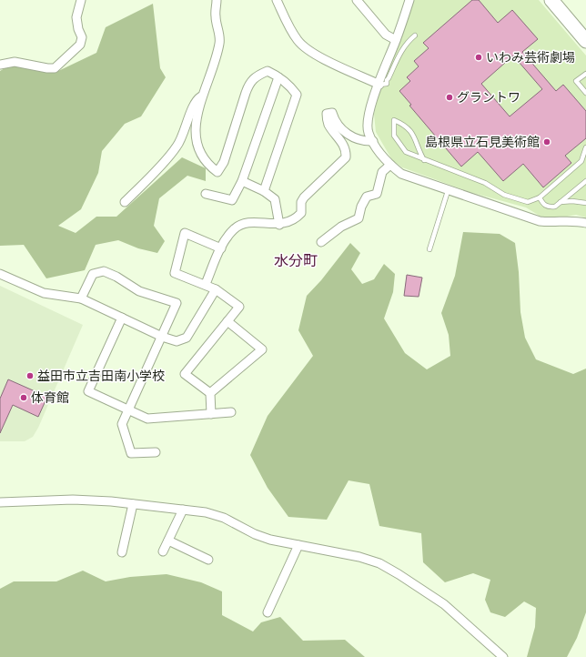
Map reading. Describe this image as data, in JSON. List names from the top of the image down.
{
  "districts": ["水分町"],
  "places": [
    "いわみ芸術劇場",
    "グラントワ",
    "島根県立石見美術館",
    "益田市立吉田南小学校",
    "体育館"
  ]
}
